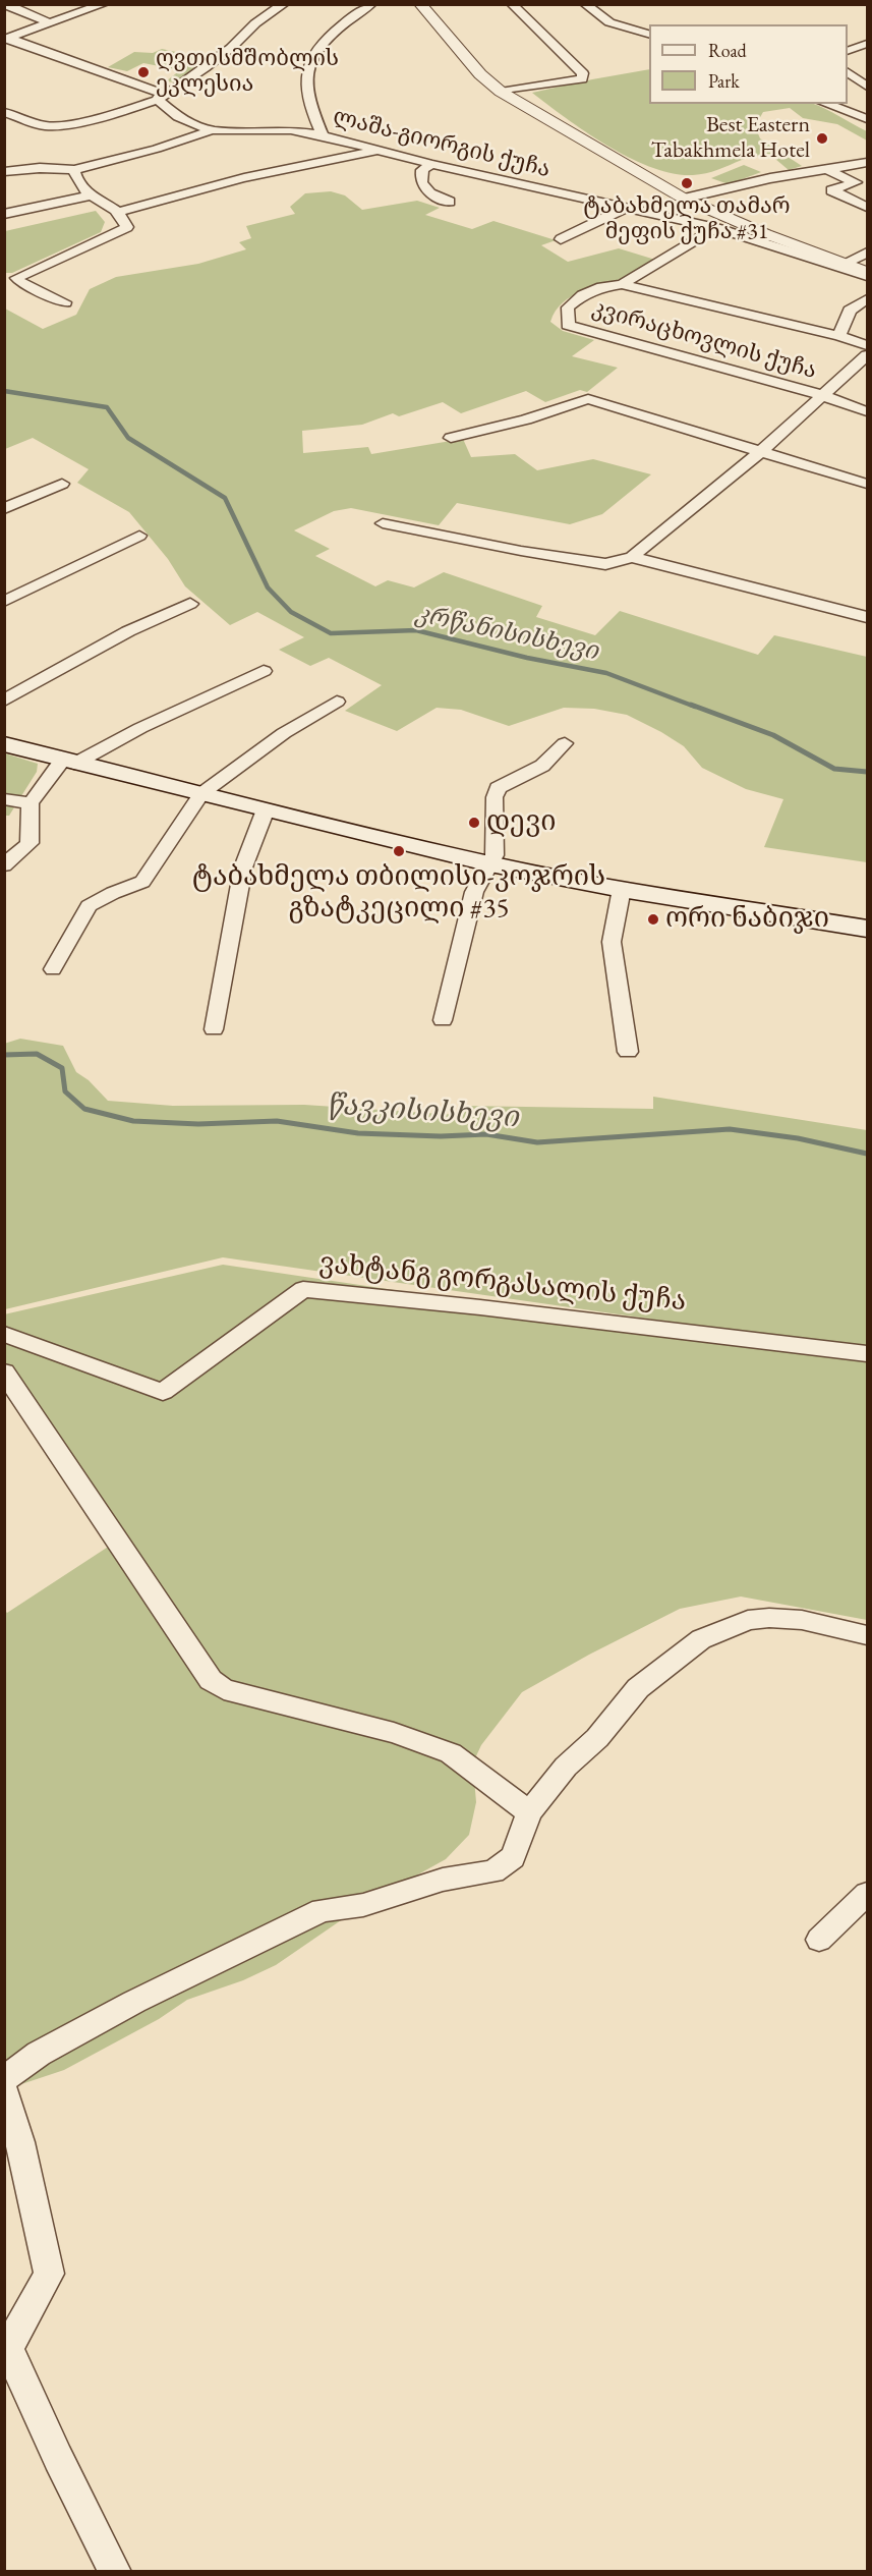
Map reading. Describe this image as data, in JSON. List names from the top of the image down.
{
  "streets": {
    "street": ["ლაშა-გიორგის ქუჩა", "კვირაცხოვლის ქუჩა", "ვახტანგ გორგასალის ქუჩა"]
  },
  "crossings": [
    ["ლაშა-გიორგის ქუჩა", "კვირაცხოვლის ქუჩა"]
  ],
  "water": ["კრწანისისხევი", "წავკისისხევი"],
  "places": [
    "ღვთისმშობლის ეკლესია",
    "Best Eastern Tabakhmela Hotel",
    "ტაბახმელა თამარ მეფის ქუჩა #31",
    "დევი",
    "ტაბახმელა თბილისი-კოჯრის გზატკეცილი #35",
    "ორი ნაბიჯი"
  ],
  "legend": ["Road", "Park"]
}
